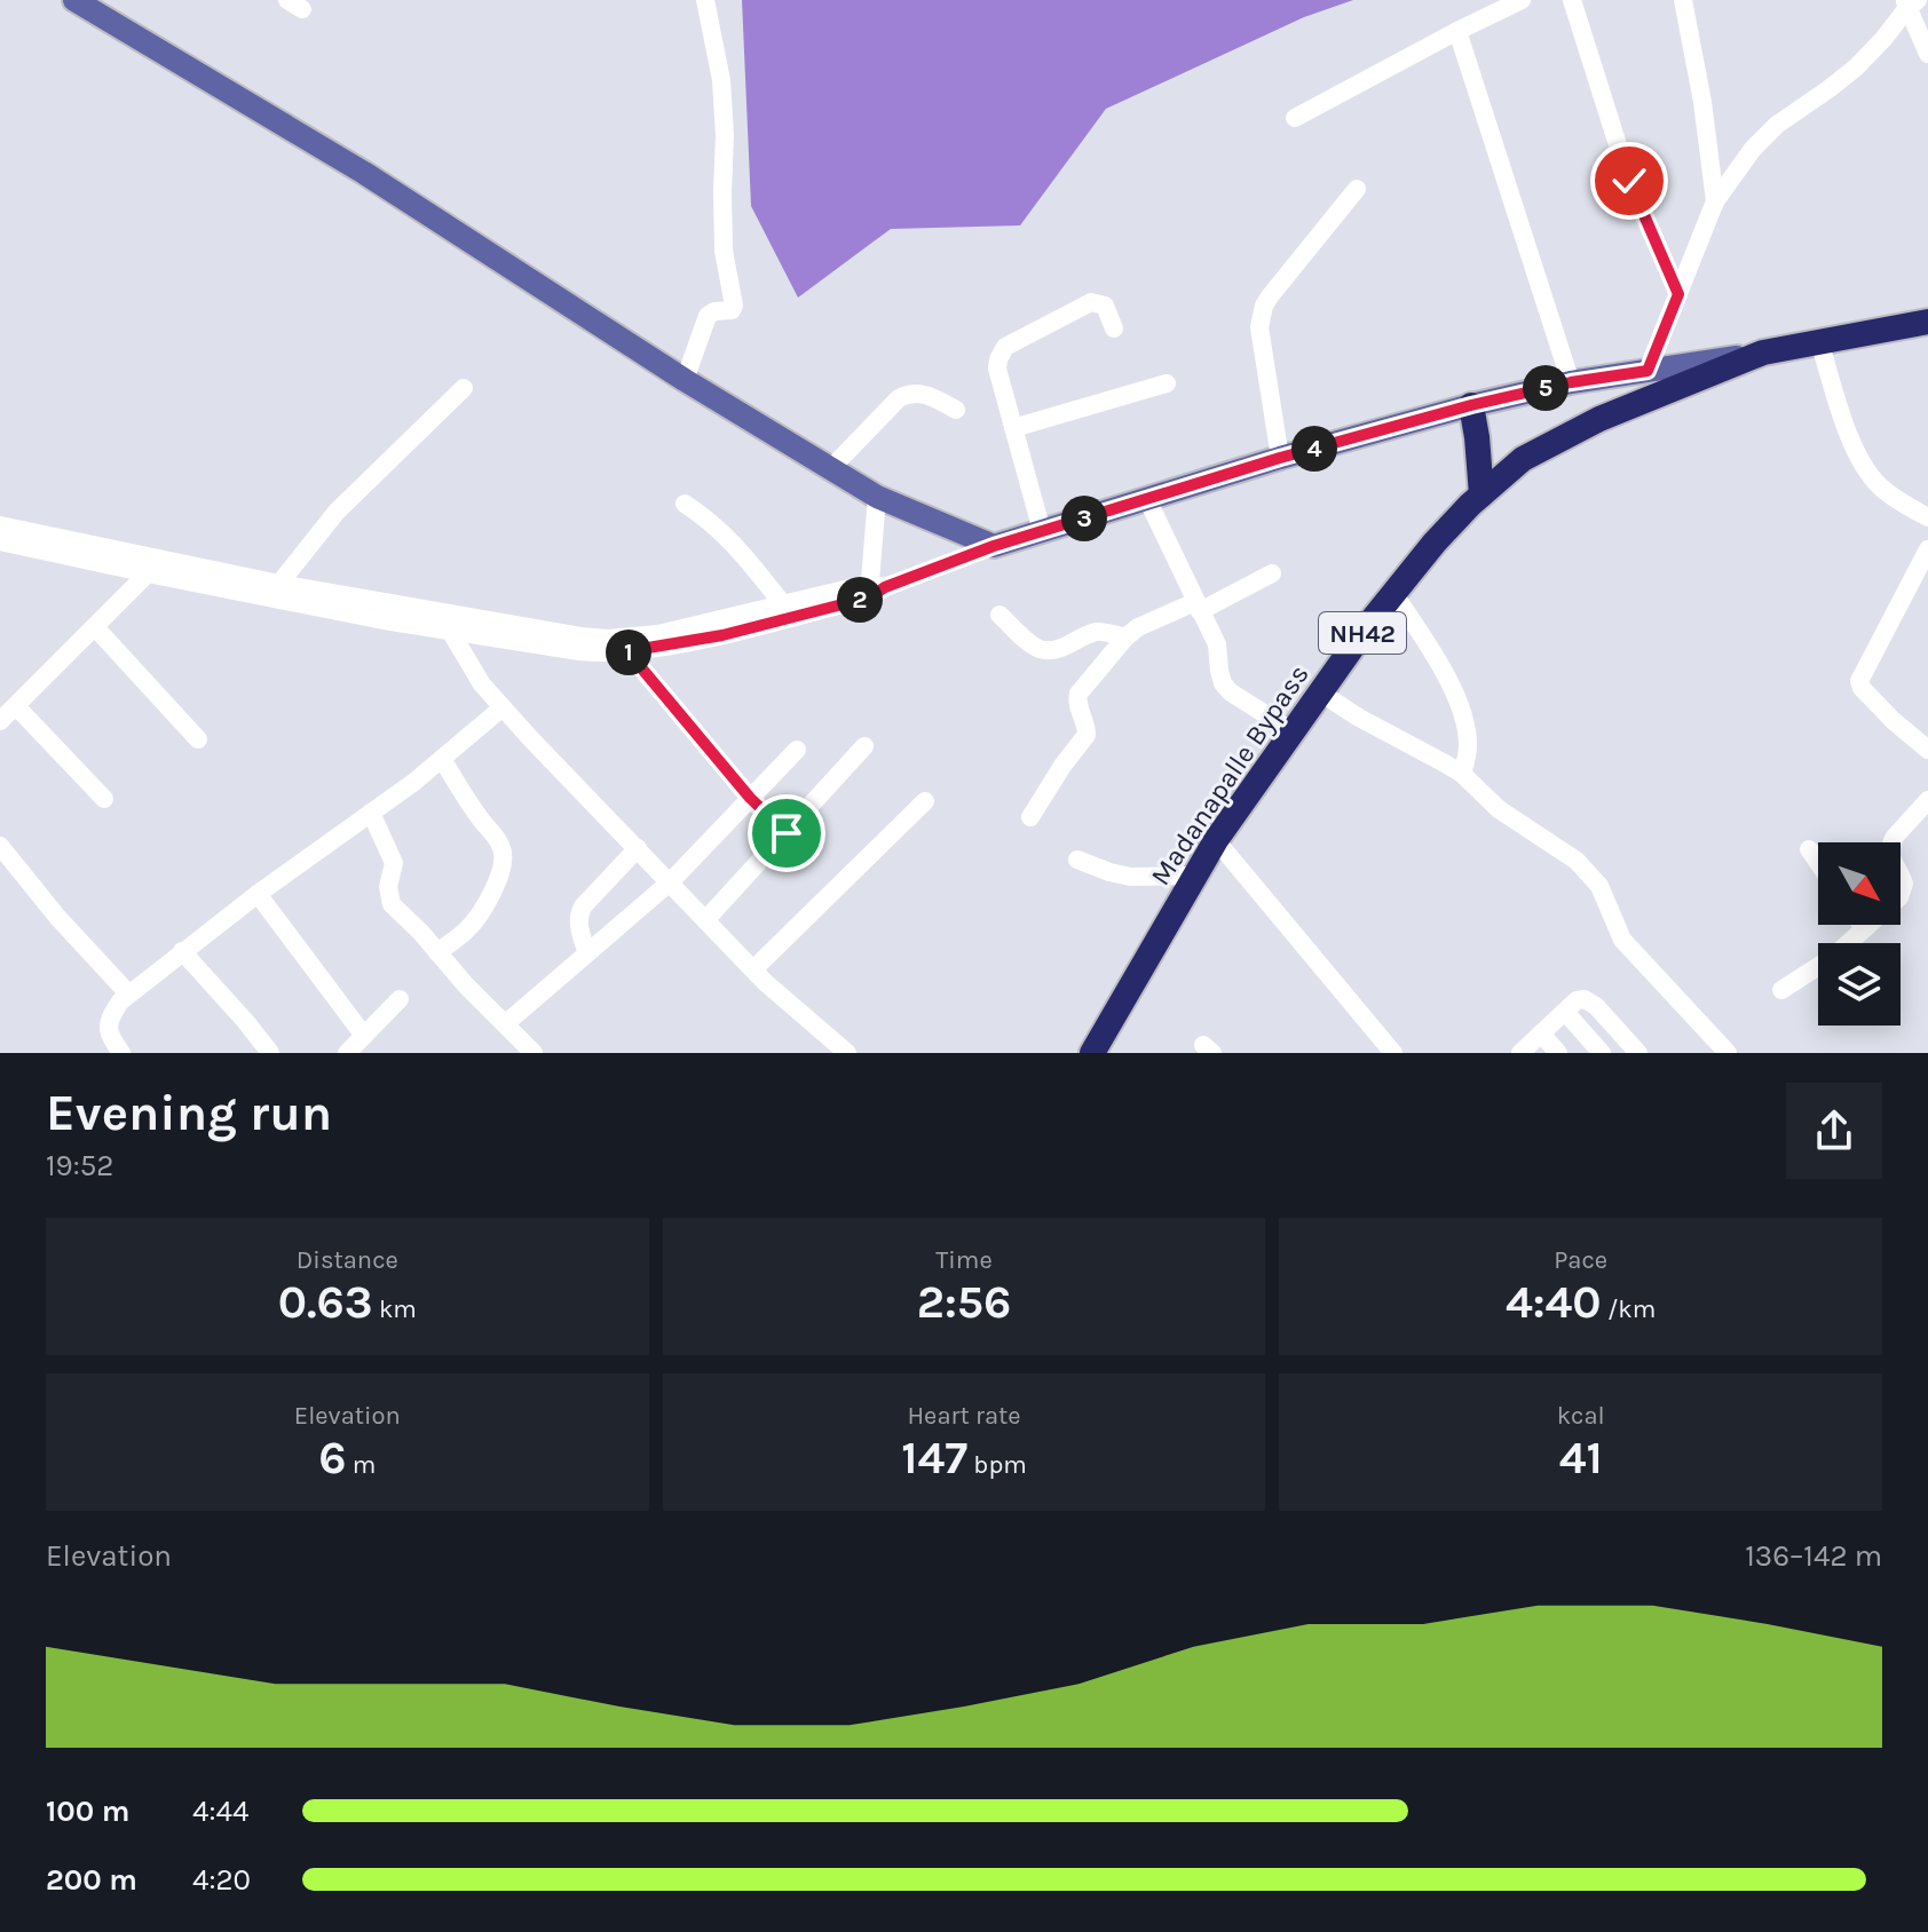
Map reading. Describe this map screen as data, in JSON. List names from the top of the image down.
{
  "streets": {
    "highway": ["NH42", "Madanapalle Bypass"]
  },
  "crossings": [
    ["NH42", "Madanapalle Bypass"]
  ],
  "north": "bottom right",
  "page": {
    "pins": [
      "5",
      "4",
      "3",
      "2",
      "1"
    ],
    "heading": ["Evening run", "19:52"],
    "stats": [
      ["Distance", "0.63 km"],
      ["Time", "2:56"],
      ["Pace", "4:40 /km"],
      ["Elevation", "6 m"],
      ["Heart rate", "147 bpm"],
      ["kcal", "41"]
    ],
    "chart": ["Elevation", "136–142 m"],
    "list": [
      {
        "name": "100 m",
        "note": "4:44"
      },
      {
        "name": "200 m",
        "note": "4:20"
      }
    ]
  }
}
